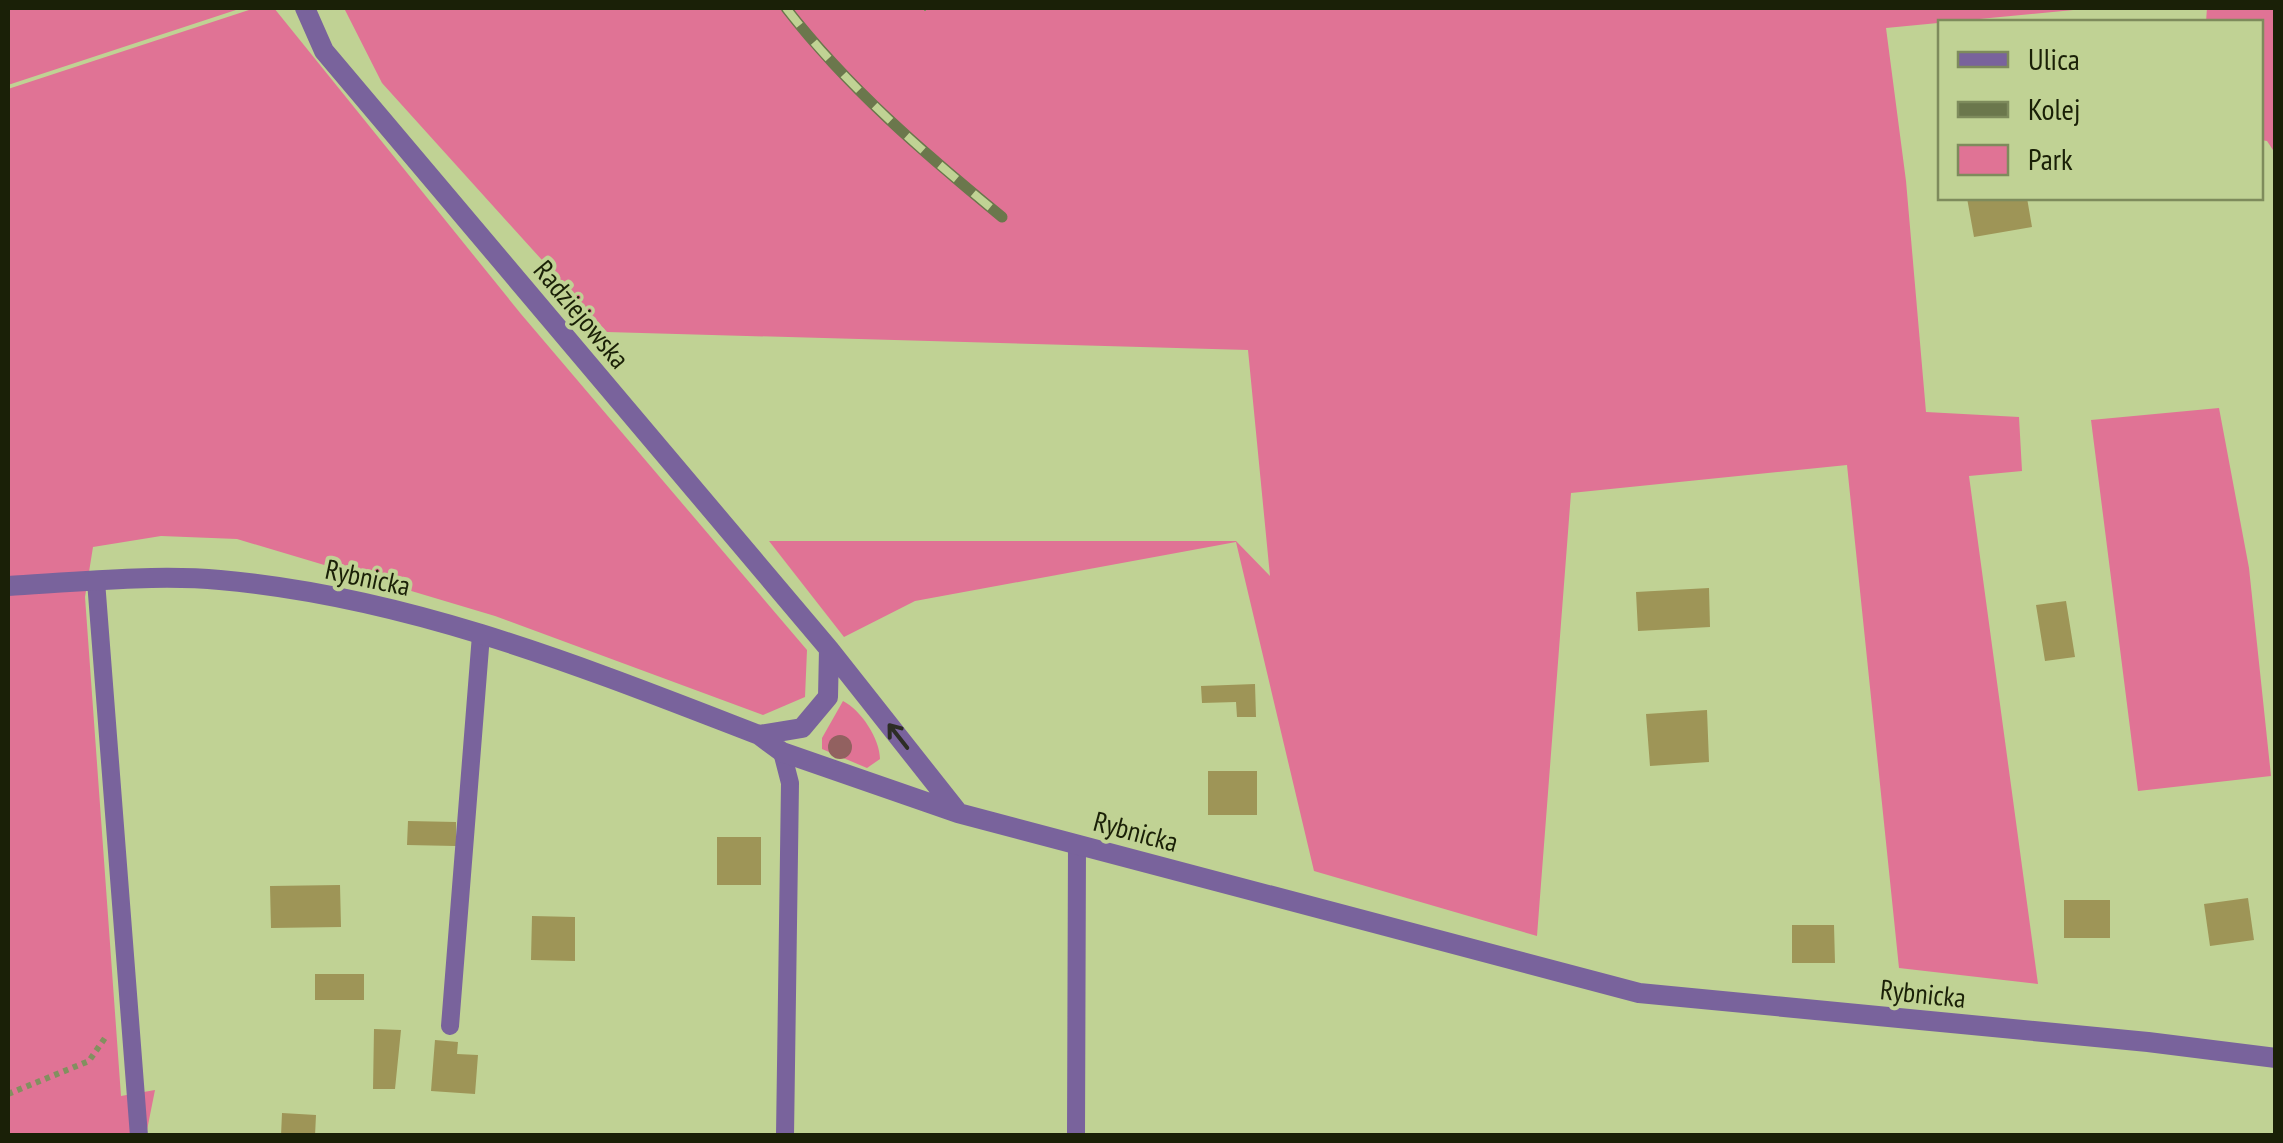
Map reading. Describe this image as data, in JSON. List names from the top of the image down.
{
  "streets": {
    "street": ["Radziejowska", "Rybnicka"]
  },
  "crossings": [
    ["Radziejowska", "Rybnicka"]
  ],
  "legend": ["Ulica", "Kolej", "Park"]
}
